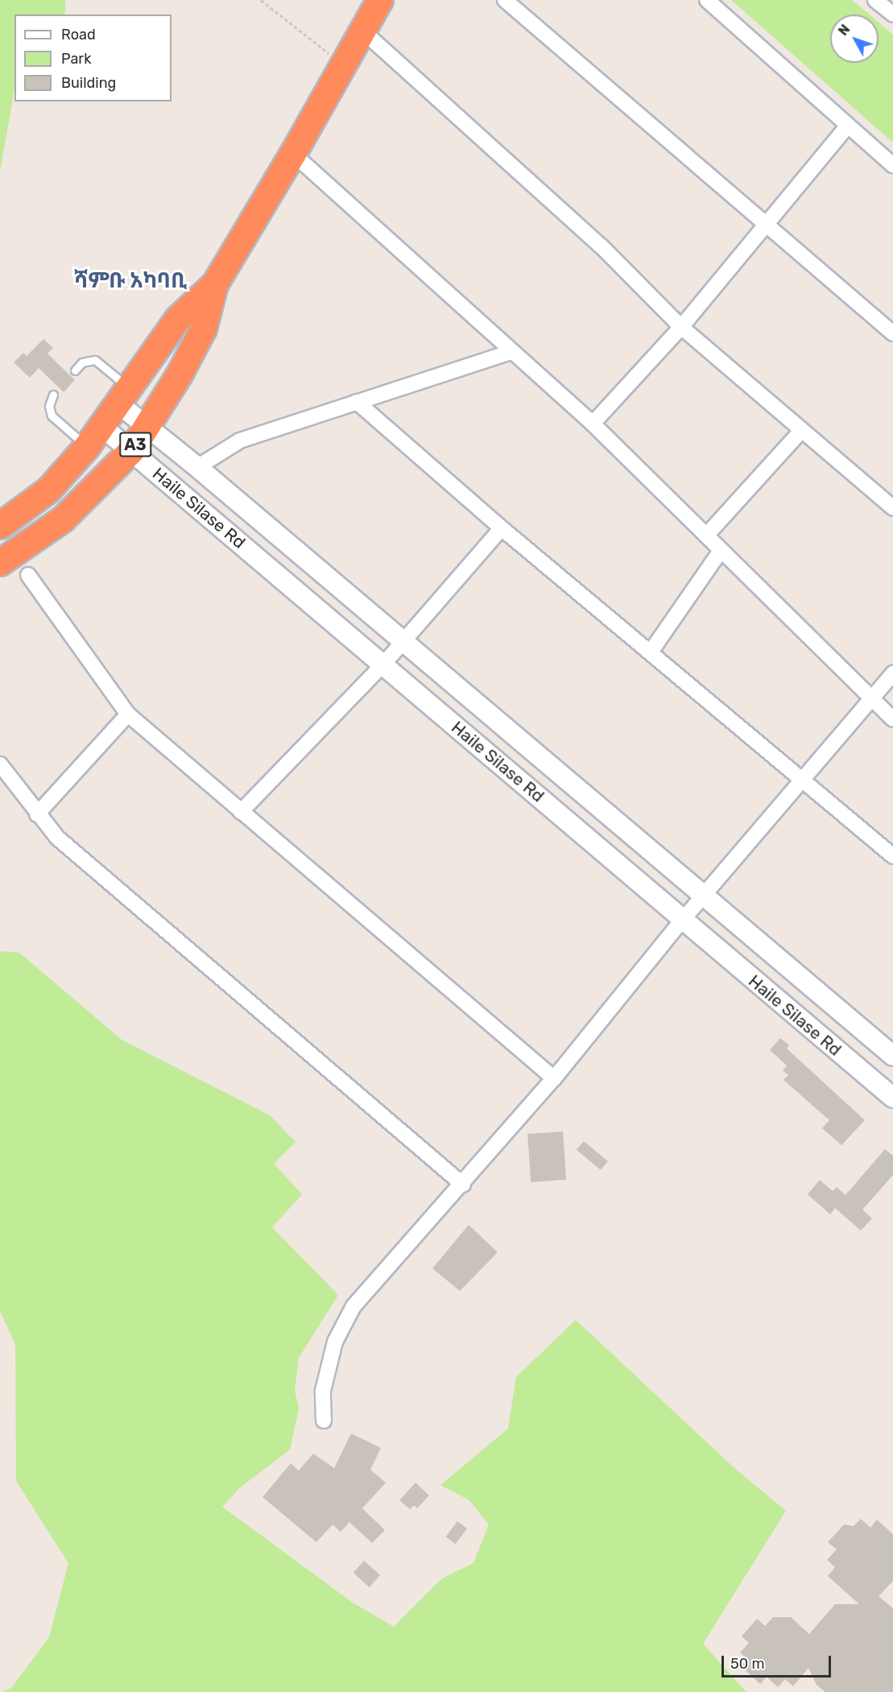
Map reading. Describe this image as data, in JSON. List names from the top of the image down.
{
  "streets": {
    "highway": ["A3"],
    "main road": ["Haile Silase Rd"]
  },
  "crossings": [
    ["A3", "Haile Silase Rd"]
  ],
  "districts": ["ሻምቡ አካባቢ"],
  "legend": ["Road", "Park", "Building"],
  "scale_bar": "50 m",
  "north": "top left"
}
